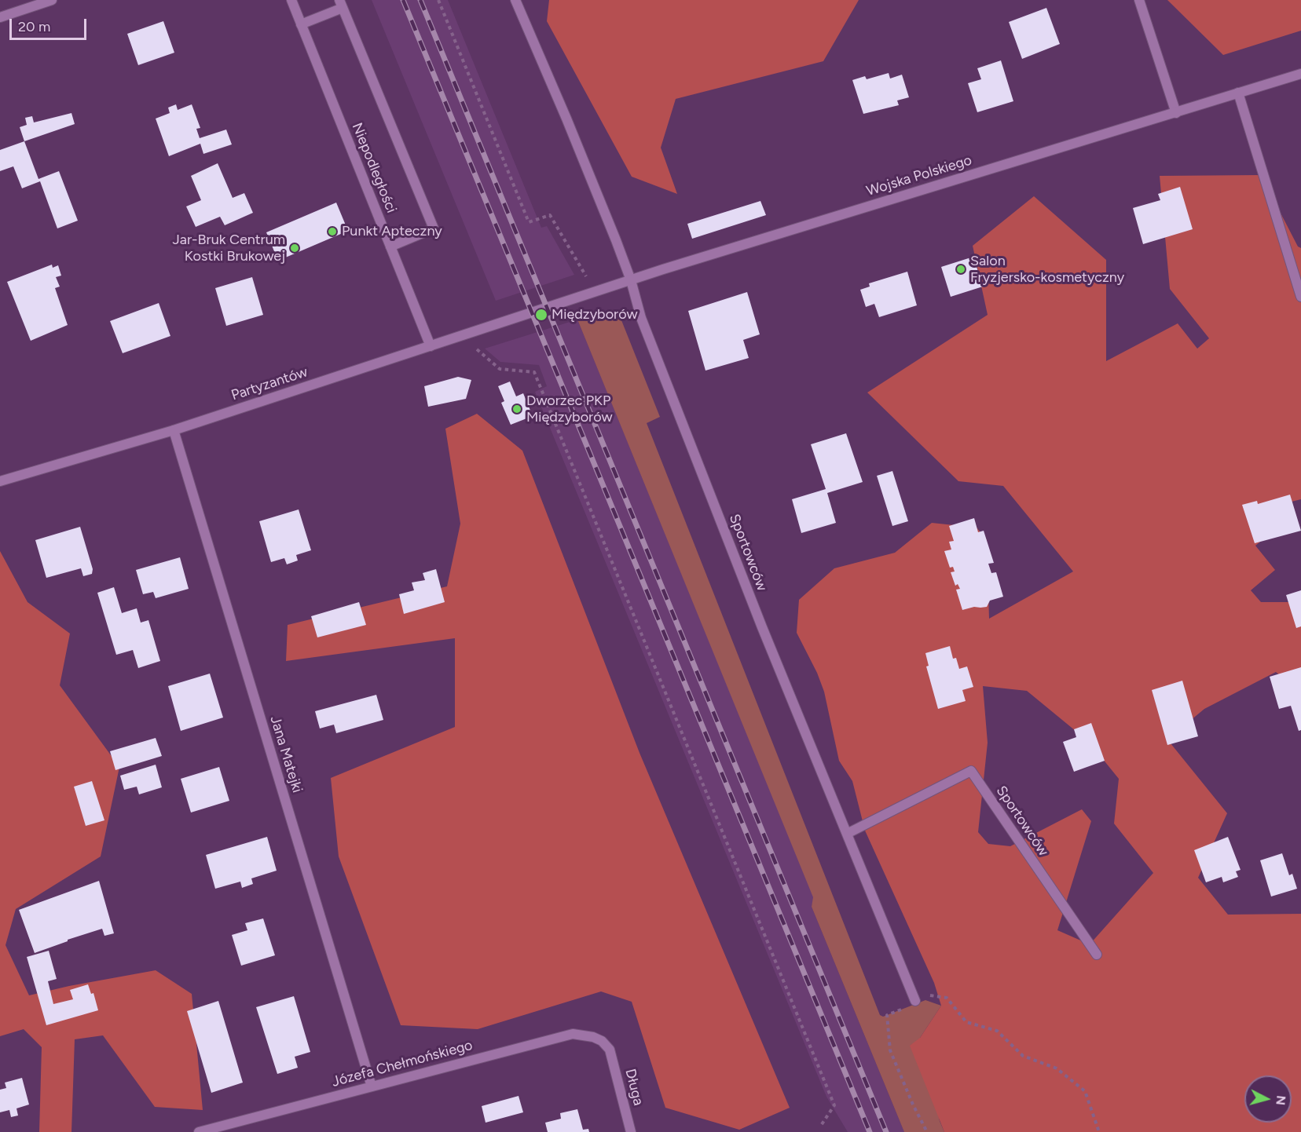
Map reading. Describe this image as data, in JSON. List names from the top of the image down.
{
  "streets": {
    "street": [
      "Niepodległości",
      "Wojska Polskiego",
      "Partyzantów",
      "Sportowców",
      "Jana Matejki",
      "Józefa Chełmońskiego",
      "Długa"
    ]
  },
  "crossings": [
    ["Niepodległości", "Partyzantów"],
    ["Wojska Polskiego", "Partyzantów"],
    ["Wojska Polskiego", "Sportowców"],
    ["Partyzantów", "Jana Matejki"],
    ["Jana Matejki", "Józefa Chełmońskiego"],
    ["Józefa Chełmońskiego", "Długa"]
  ],
  "places": [
    "Punkt Apteczny",
    "Jar-Bruk Centrum Kostki Brukowej",
    "Salon Fryzjersko-kosmetyczny",
    "Międzyborów",
    "Dworzec PKP Międzyborów"
  ],
  "scale_bar": "20 m",
  "north": "right"
}
